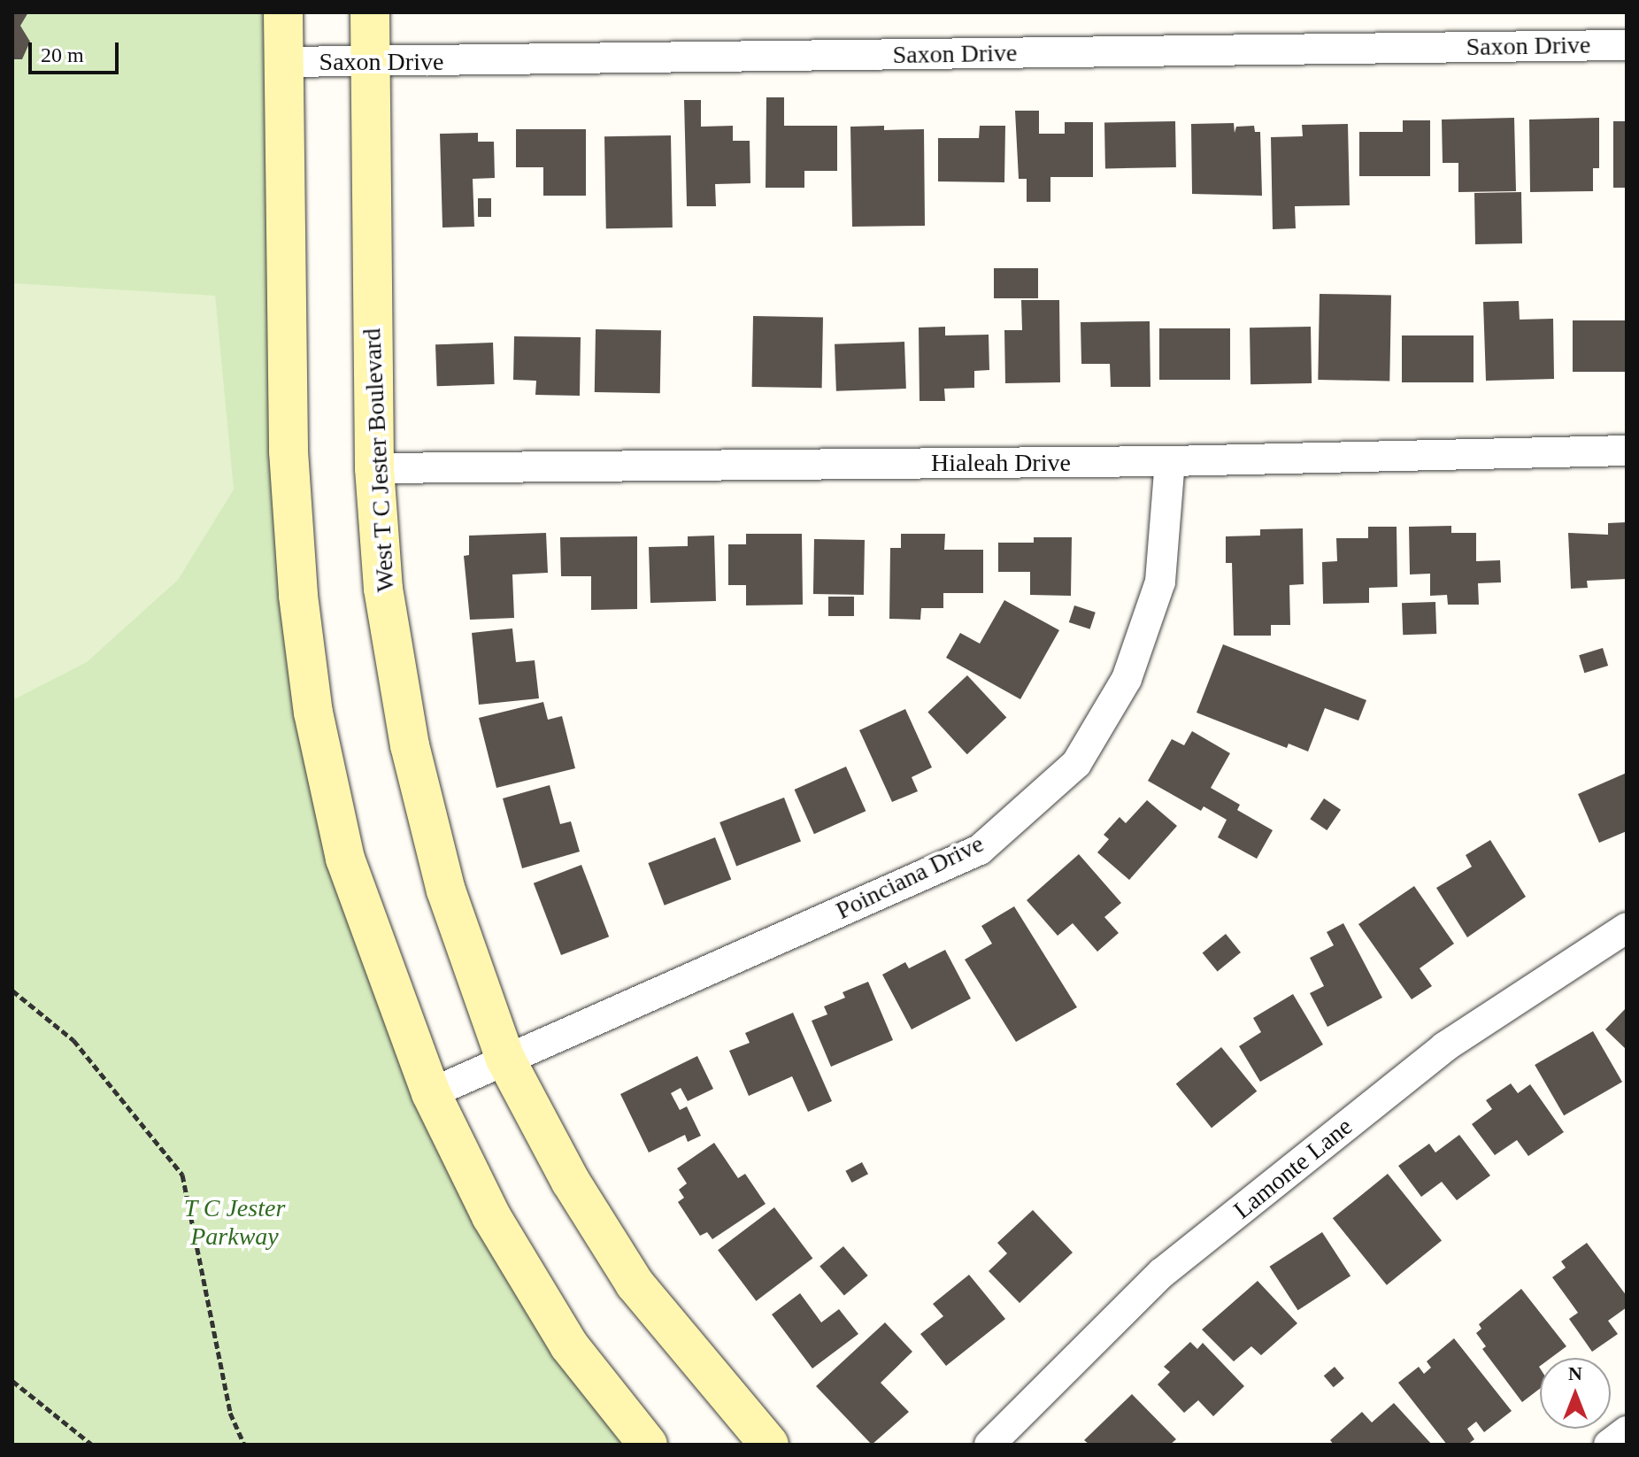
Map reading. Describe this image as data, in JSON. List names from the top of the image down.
{
  "streets": {
    "main road": ["West T C Jester Boulevard"],
    "street": [
      "Saxon Drive",
      "Hialeah Drive",
      "Poinciana Drive",
      "Lamonte Lane"
    ]
  },
  "crossings": [
    ["Saxon Drive", "West T C Jester Boulevard"],
    ["West T C Jester Boulevard", "Hialeah Drive"],
    ["West T C Jester Boulevard", "Poinciana Drive"],
    ["Hialeah Drive", "Poinciana Drive"]
  ],
  "parks": ["T C Jester Parkway"],
  "scale_bar": "20 m",
  "north": "top"
}
